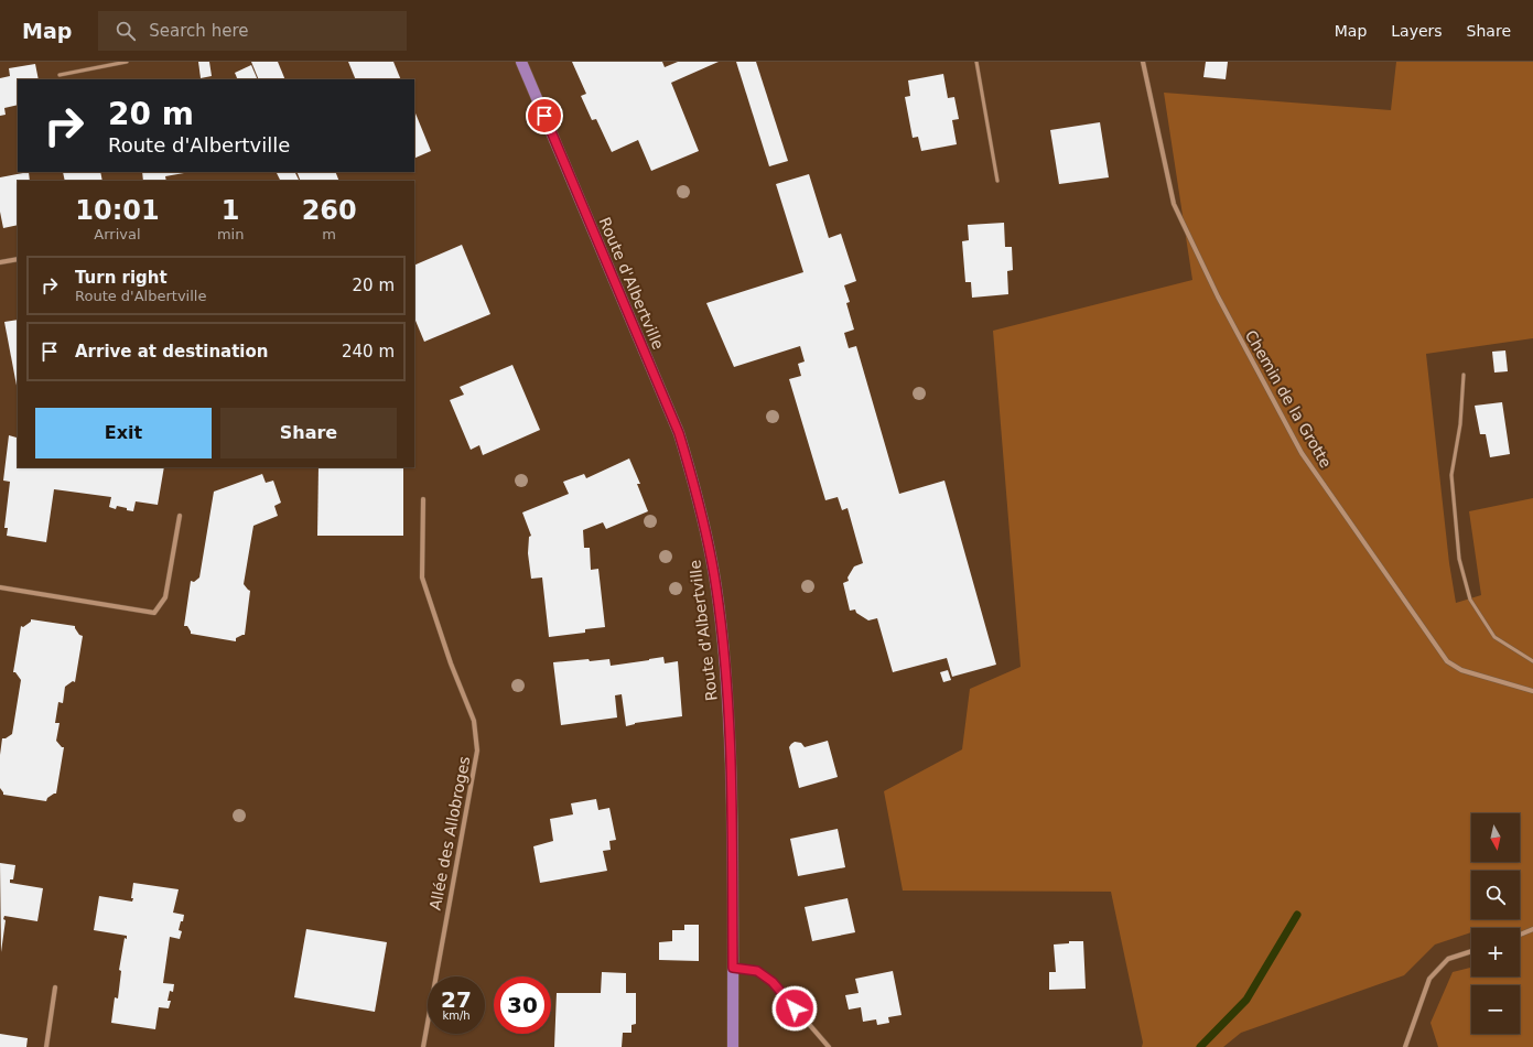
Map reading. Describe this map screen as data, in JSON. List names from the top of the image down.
{
  "streets": {
    "main road": ["Route d'Albertville"],
    "street": ["Chemin de la Grotte", "Allée des Allobroges"]
  },
  "north": "bottom",
  "page": {
    "header": "Map",
    "search": "Search here",
    "nav": ["Map", "Layers", "Share"],
    "turn": ["20 m", "Route d'Albertville"],
    "eta": [
      "10:01",
      "Arrival",
      "1",
      "min",
      "260",
      "m"
    ],
    "list": [
      {
        "name": "Turn right",
        "note": "Route d'Albertville",
        "value": "20 m"
      },
      {
        "name": "Arrive at destination",
        "value": "240 m"
      }
    ],
    "buttons": ["Exit", "Share"],
    "map_buttons": ["+", "−"],
    "speed": "27 km/h",
    "limit": "30"
  }
}
